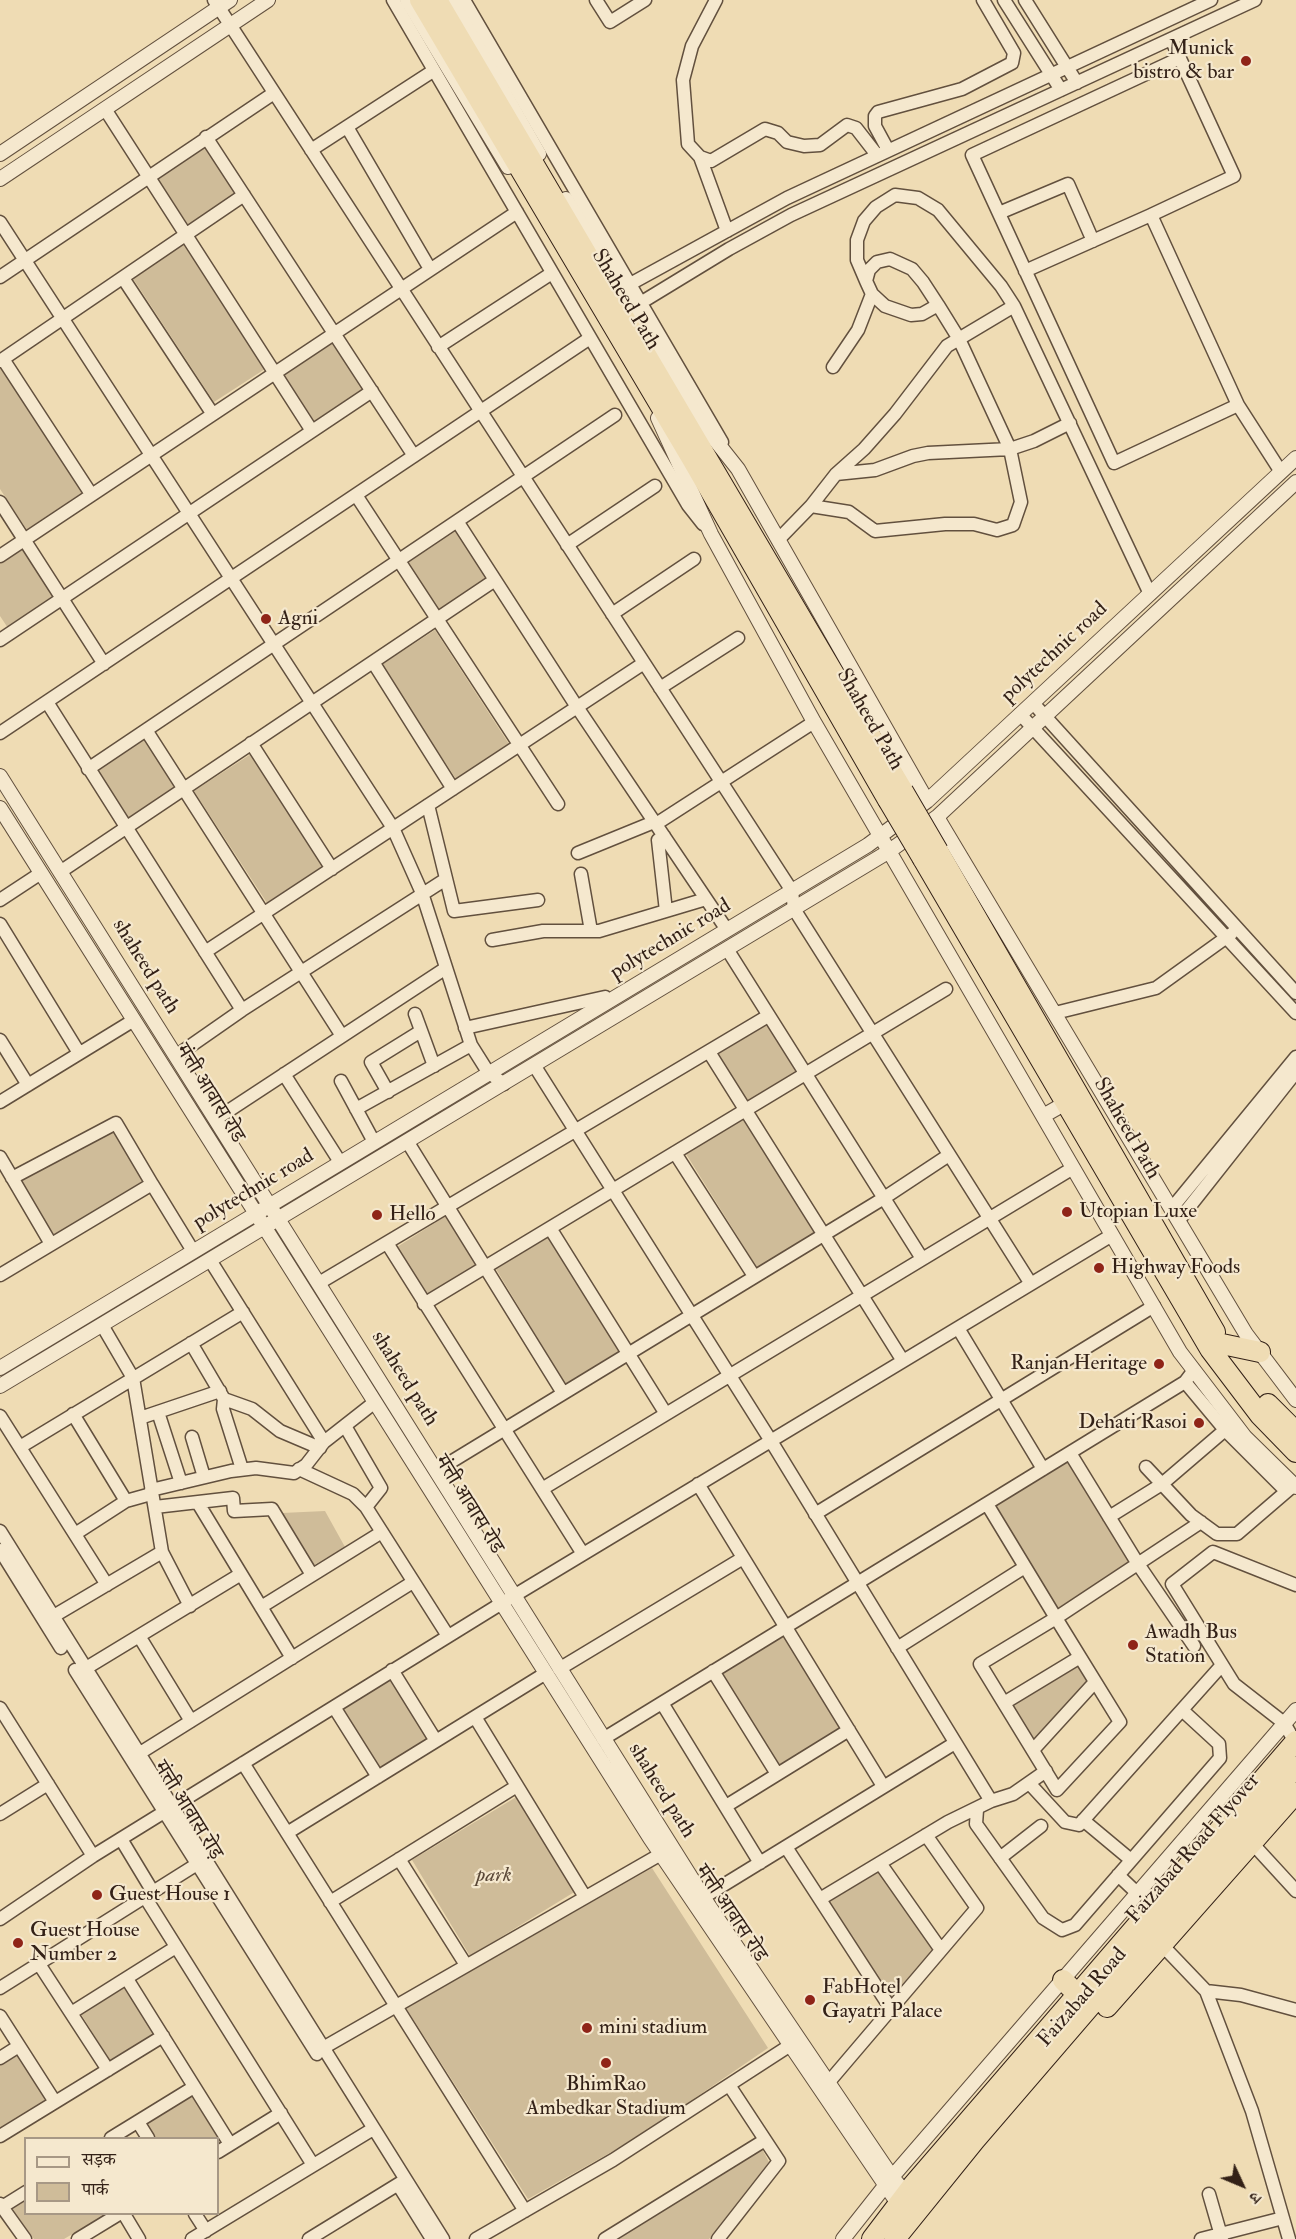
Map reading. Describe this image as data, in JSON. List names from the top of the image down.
{
  "streets": {
    "highway": ["Shaheed Path", "Faizabad Road Flyover", "Faizabad Road"],
    "street": [
      "polytechnic road",
      "shaheed path",
      "मंत्ती आवास रोड",
      "मंत्ती आवास रोड़"
    ]
  },
  "crossings": [
    ["polytechnic road", "shaheed path"],
    ["polytechnic road", "मंत्ती आवास रोड"],
    ["shaheed path", "मंत्ती आवास रोड"],
    ["मंत्ती आवास रोड", "Faizabad Road Flyover"],
    ["मंत्ती आवास रोड", "Faizabad Road"],
    ["Faizabad Road Flyover", "Faizabad Road"]
  ],
  "parks": ["park"],
  "places": [
    "Munick bistro & bar",
    "Agni",
    "Utopian Luxe",
    "Hello",
    "Highway Foods",
    "Ranjan Heritage",
    "Dehati Rasoi",
    "Awadh Bus Station",
    "Guest House 1",
    "Guest House Number 2",
    "FabHotel Gayatri Palace",
    "mini stadium",
    "BhimRao Ambedkar Stadium"
  ],
  "legend": ["सड़क", "पार्क"],
  "north": "bottom right"
}
